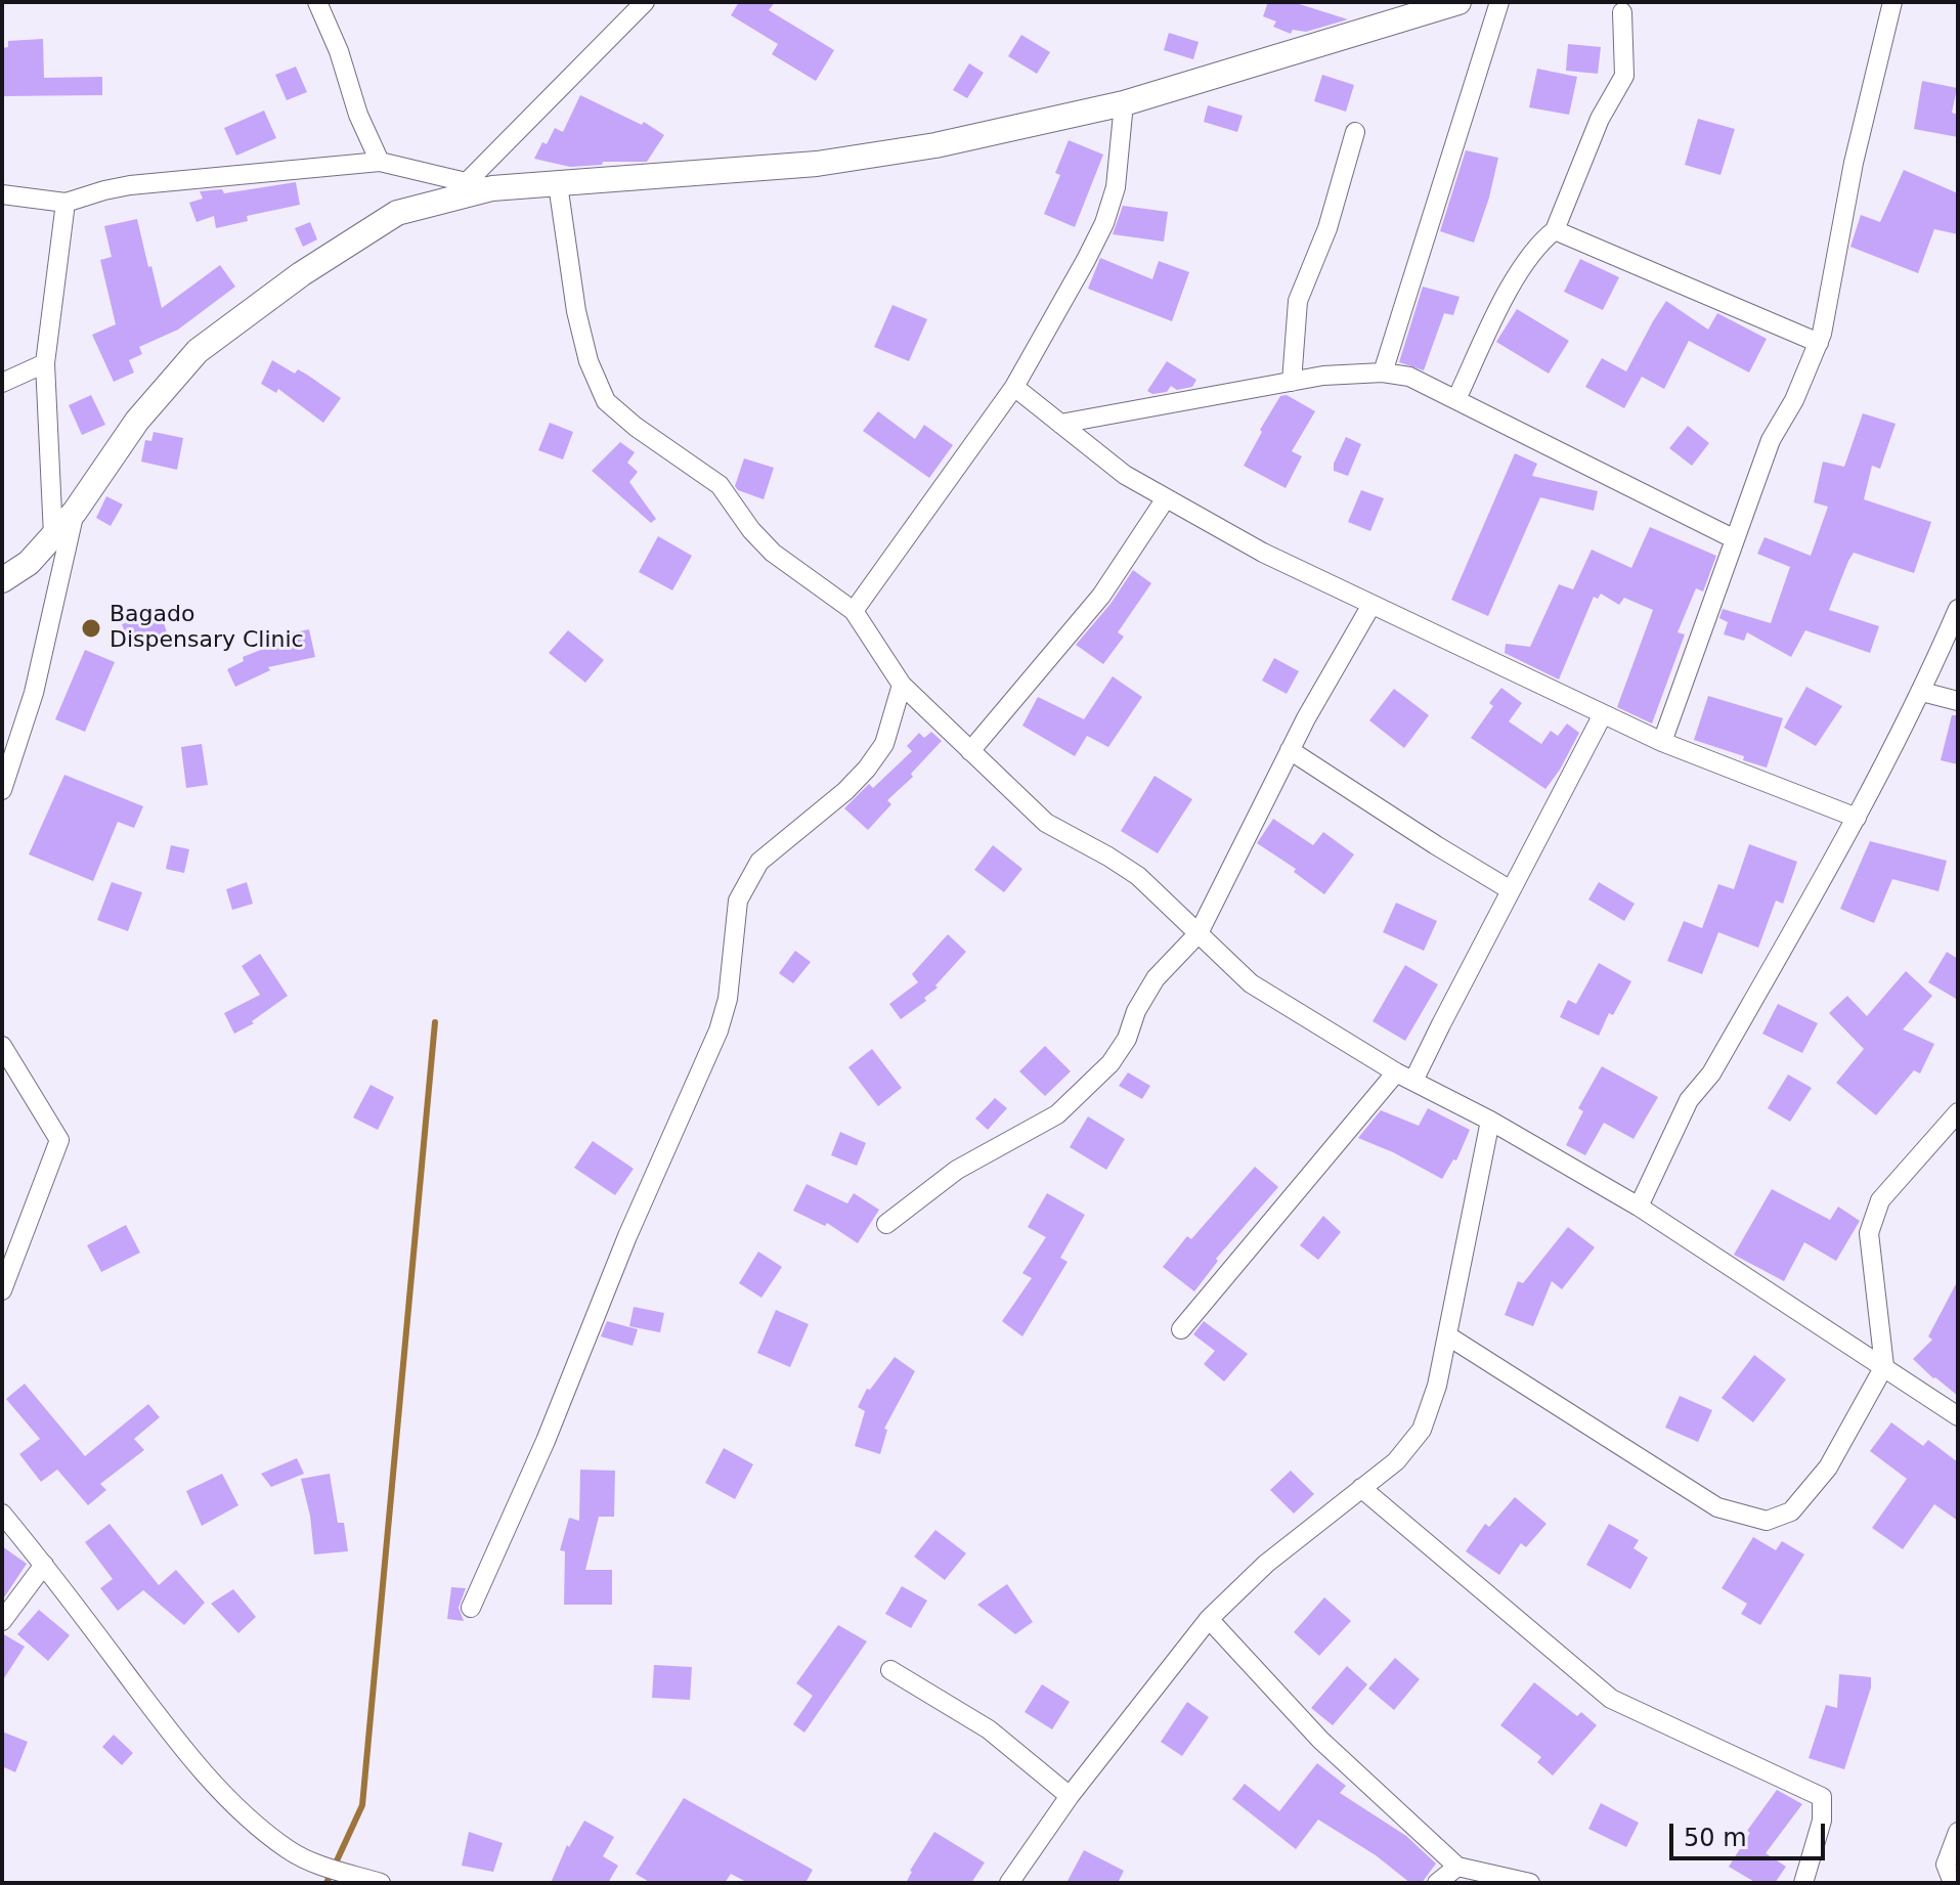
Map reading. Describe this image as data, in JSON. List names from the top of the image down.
{
  "places": ["Bagado Dispensary Clinic"],
  "scale_bar": "50 m"
}
